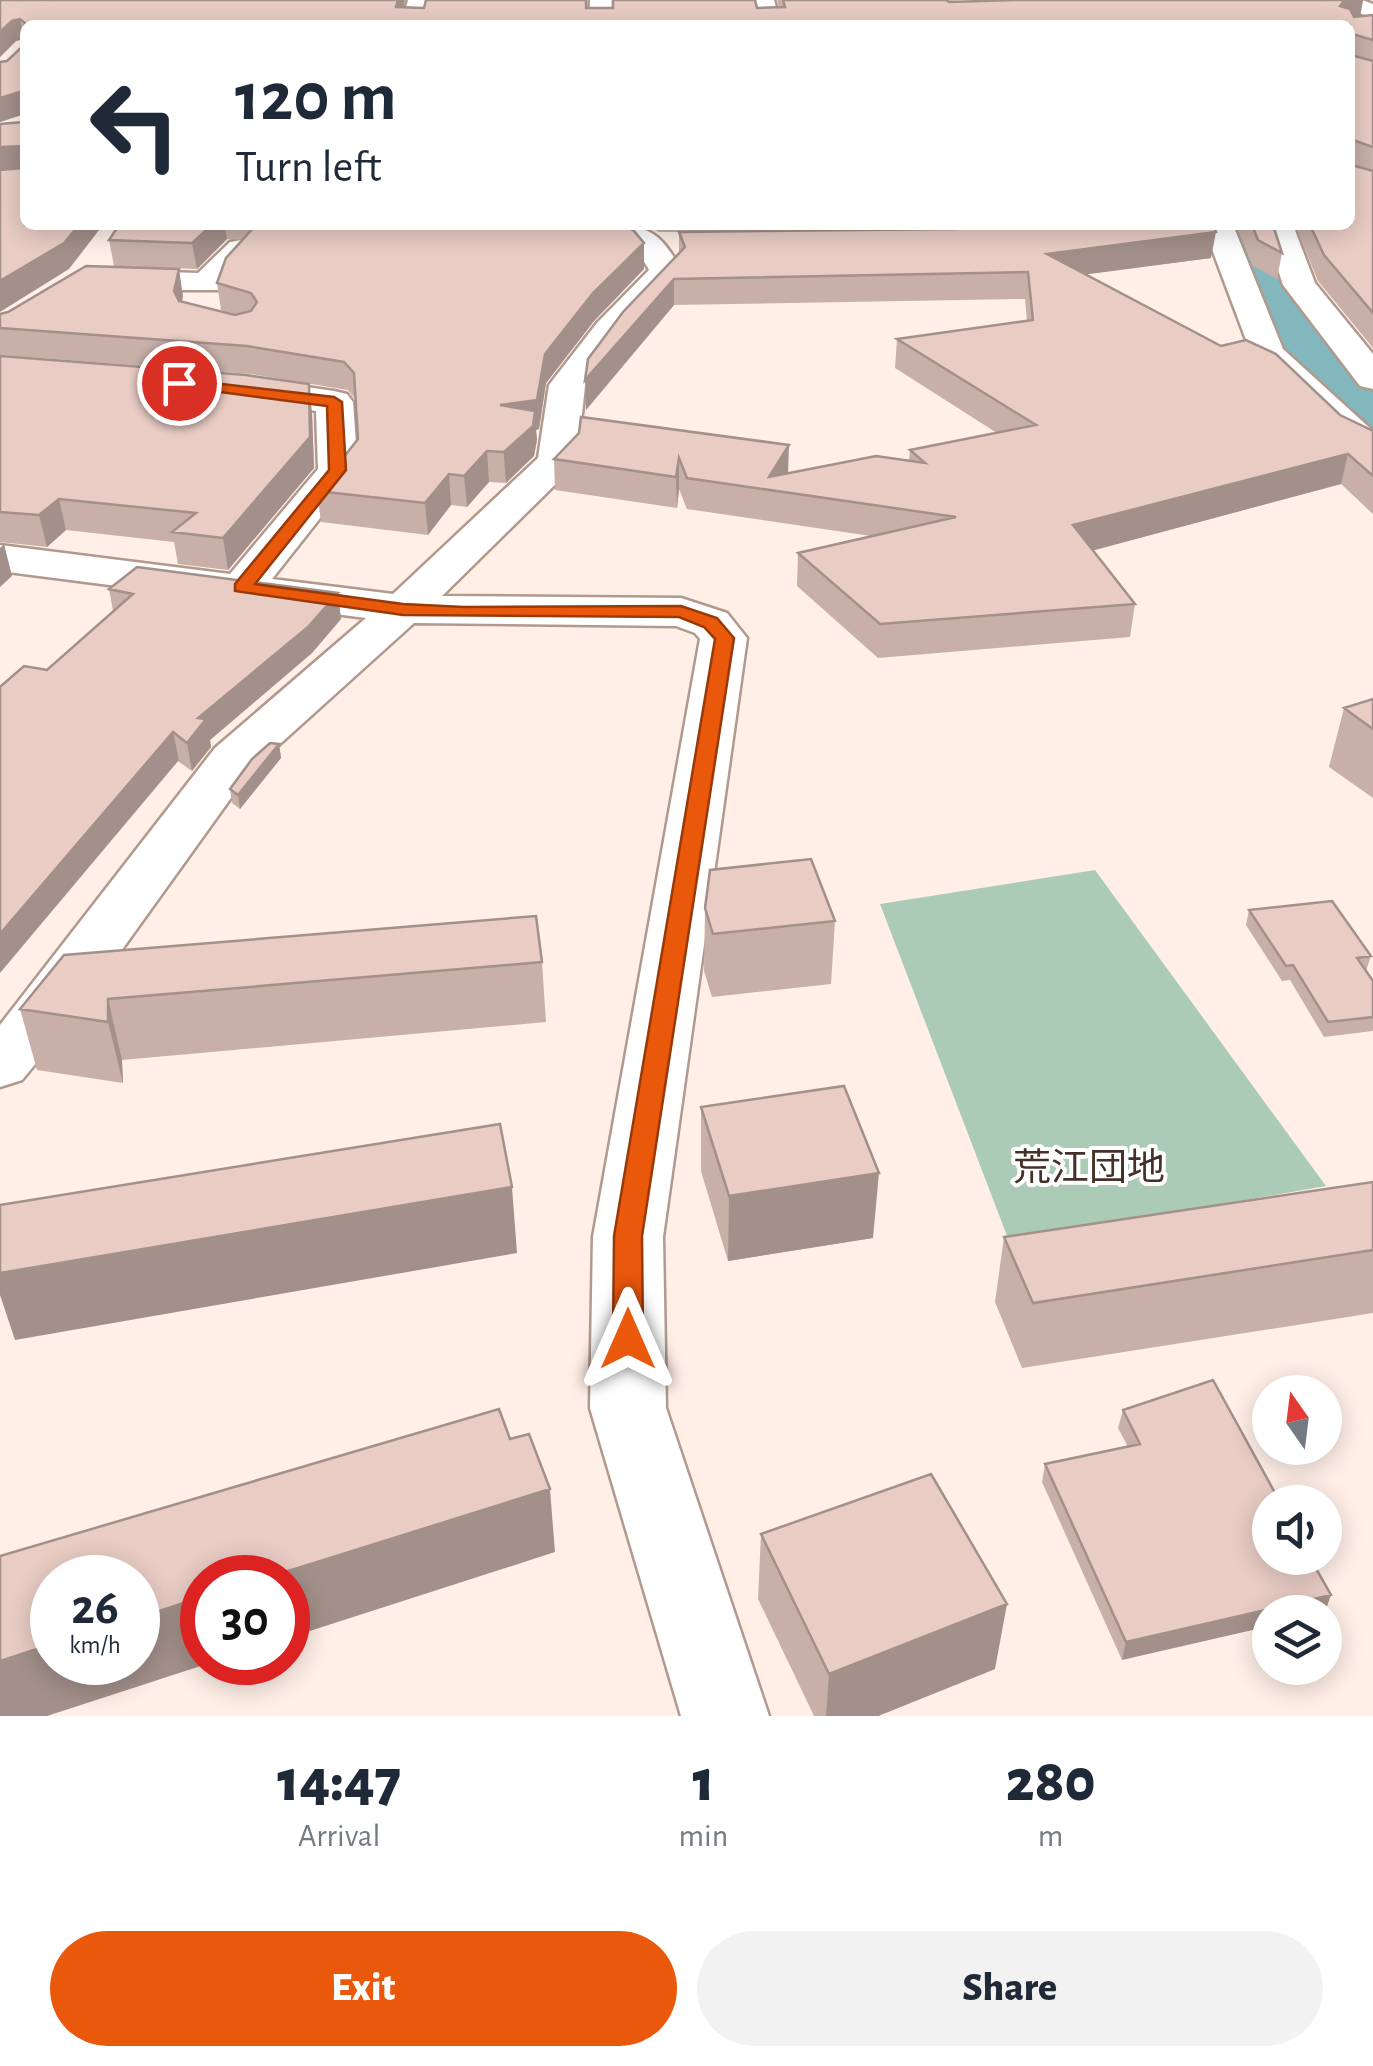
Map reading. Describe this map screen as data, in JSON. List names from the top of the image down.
{
  "districts": ["荒江団地"],
  "north": "top",
  "page": {
    "turn": ["120 m", "Turn left"],
    "speed": "26 km/h",
    "limit": "30",
    "eta": [
      "14:47",
      "Arrival",
      "1",
      "min",
      "280",
      "m"
    ],
    "buttons": ["Exit", "Share"]
  }
}
